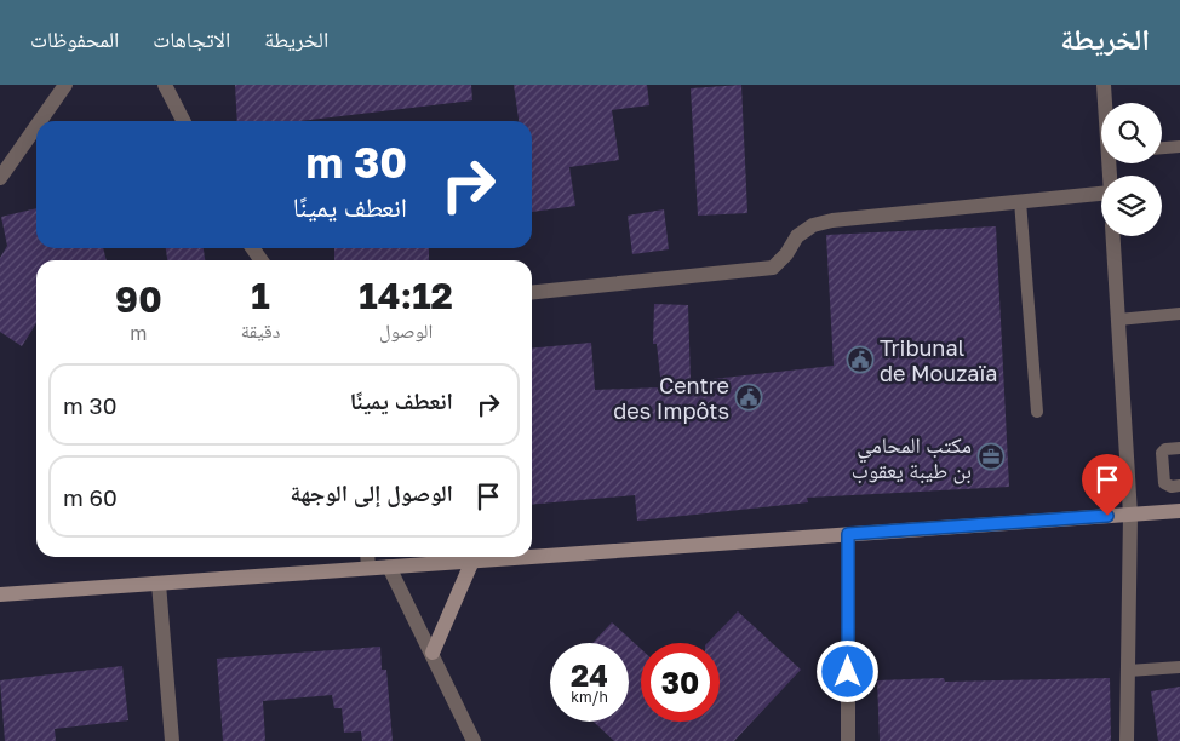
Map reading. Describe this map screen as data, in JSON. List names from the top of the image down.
{
  "places": {
    "public building": ["Tribunal de Mouzaïa", "Centre des Impôts"],
    "office": ["مكتب المحامي بن طيبة يعقوب"]
  },
  "page": {
    "header": "الخريطة",
    "nav": ["الخريطة", "الاتجاهات", "المحفوظات"],
    "turn": ["30 m", "انعطف يمينًا"],
    "eta": [
      "14:12",
      "الوصول",
      "1",
      "دقيقة",
      "90",
      "m"
    ],
    "list": [
      {
        "name": "انعطف يمينًا",
        "value": "30 m"
      },
      {
        "name": "الوصول إلى الوجهة",
        "value": "60 m"
      }
    ],
    "speed": "24 km/h",
    "limit": "30"
  }
}
